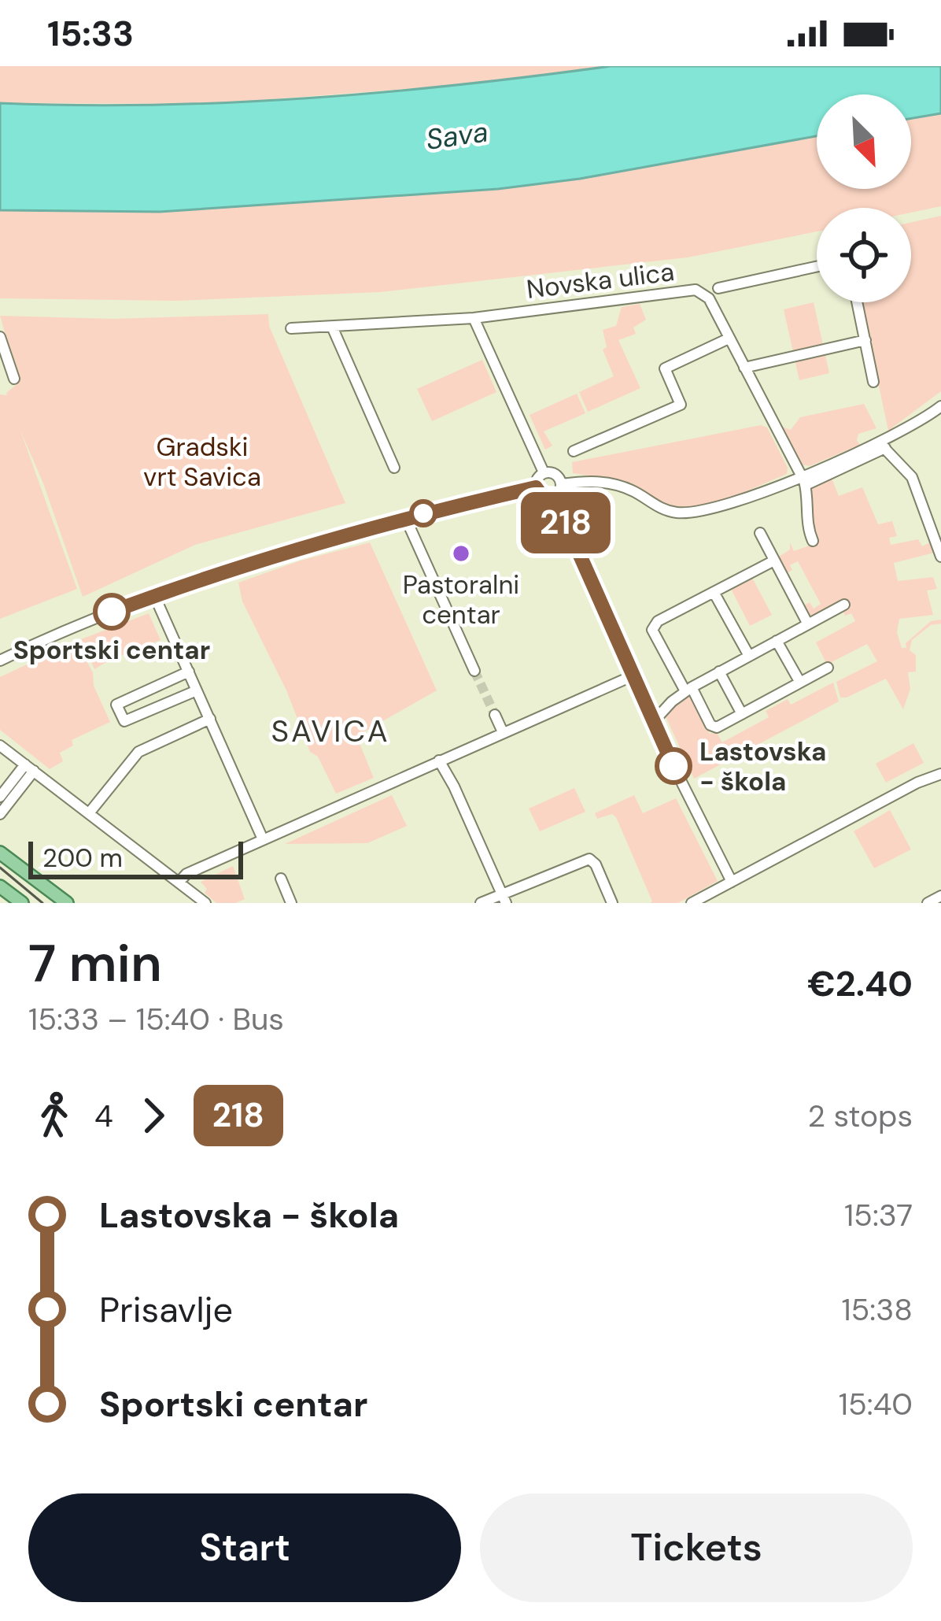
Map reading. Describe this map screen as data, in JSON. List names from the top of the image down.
{
  "streets": {
    "street": ["Novska ulica"]
  },
  "districts": ["SAVICA"],
  "water": ["Sava"],
  "parks": ["Gradski vrt Savica"],
  "places": ["Pastoralni centar", "Sportski centar", "Lastovska - škola"],
  "lines": ["bus line 218"],
  "scale_bar": "200 m",
  "north": "bottom right",
  "page": {
    "status": "15:33",
    "on_map": "218",
    "scale": "200 m",
    "heading": ["7 min", "15:33 – 15:40 · Bus", "€2.40"],
    "legs": ["4", "218", "2 stops"],
    "list": [
      {
        "name": "Lastovska - škola",
        "value": "15:37"
      },
      {
        "name": "Prisavlje",
        "value": "15:38"
      },
      {
        "name": "Sportski centar",
        "value": "15:40"
      }
    ],
    "buttons": ["Start", "Tickets"]
  }
}
